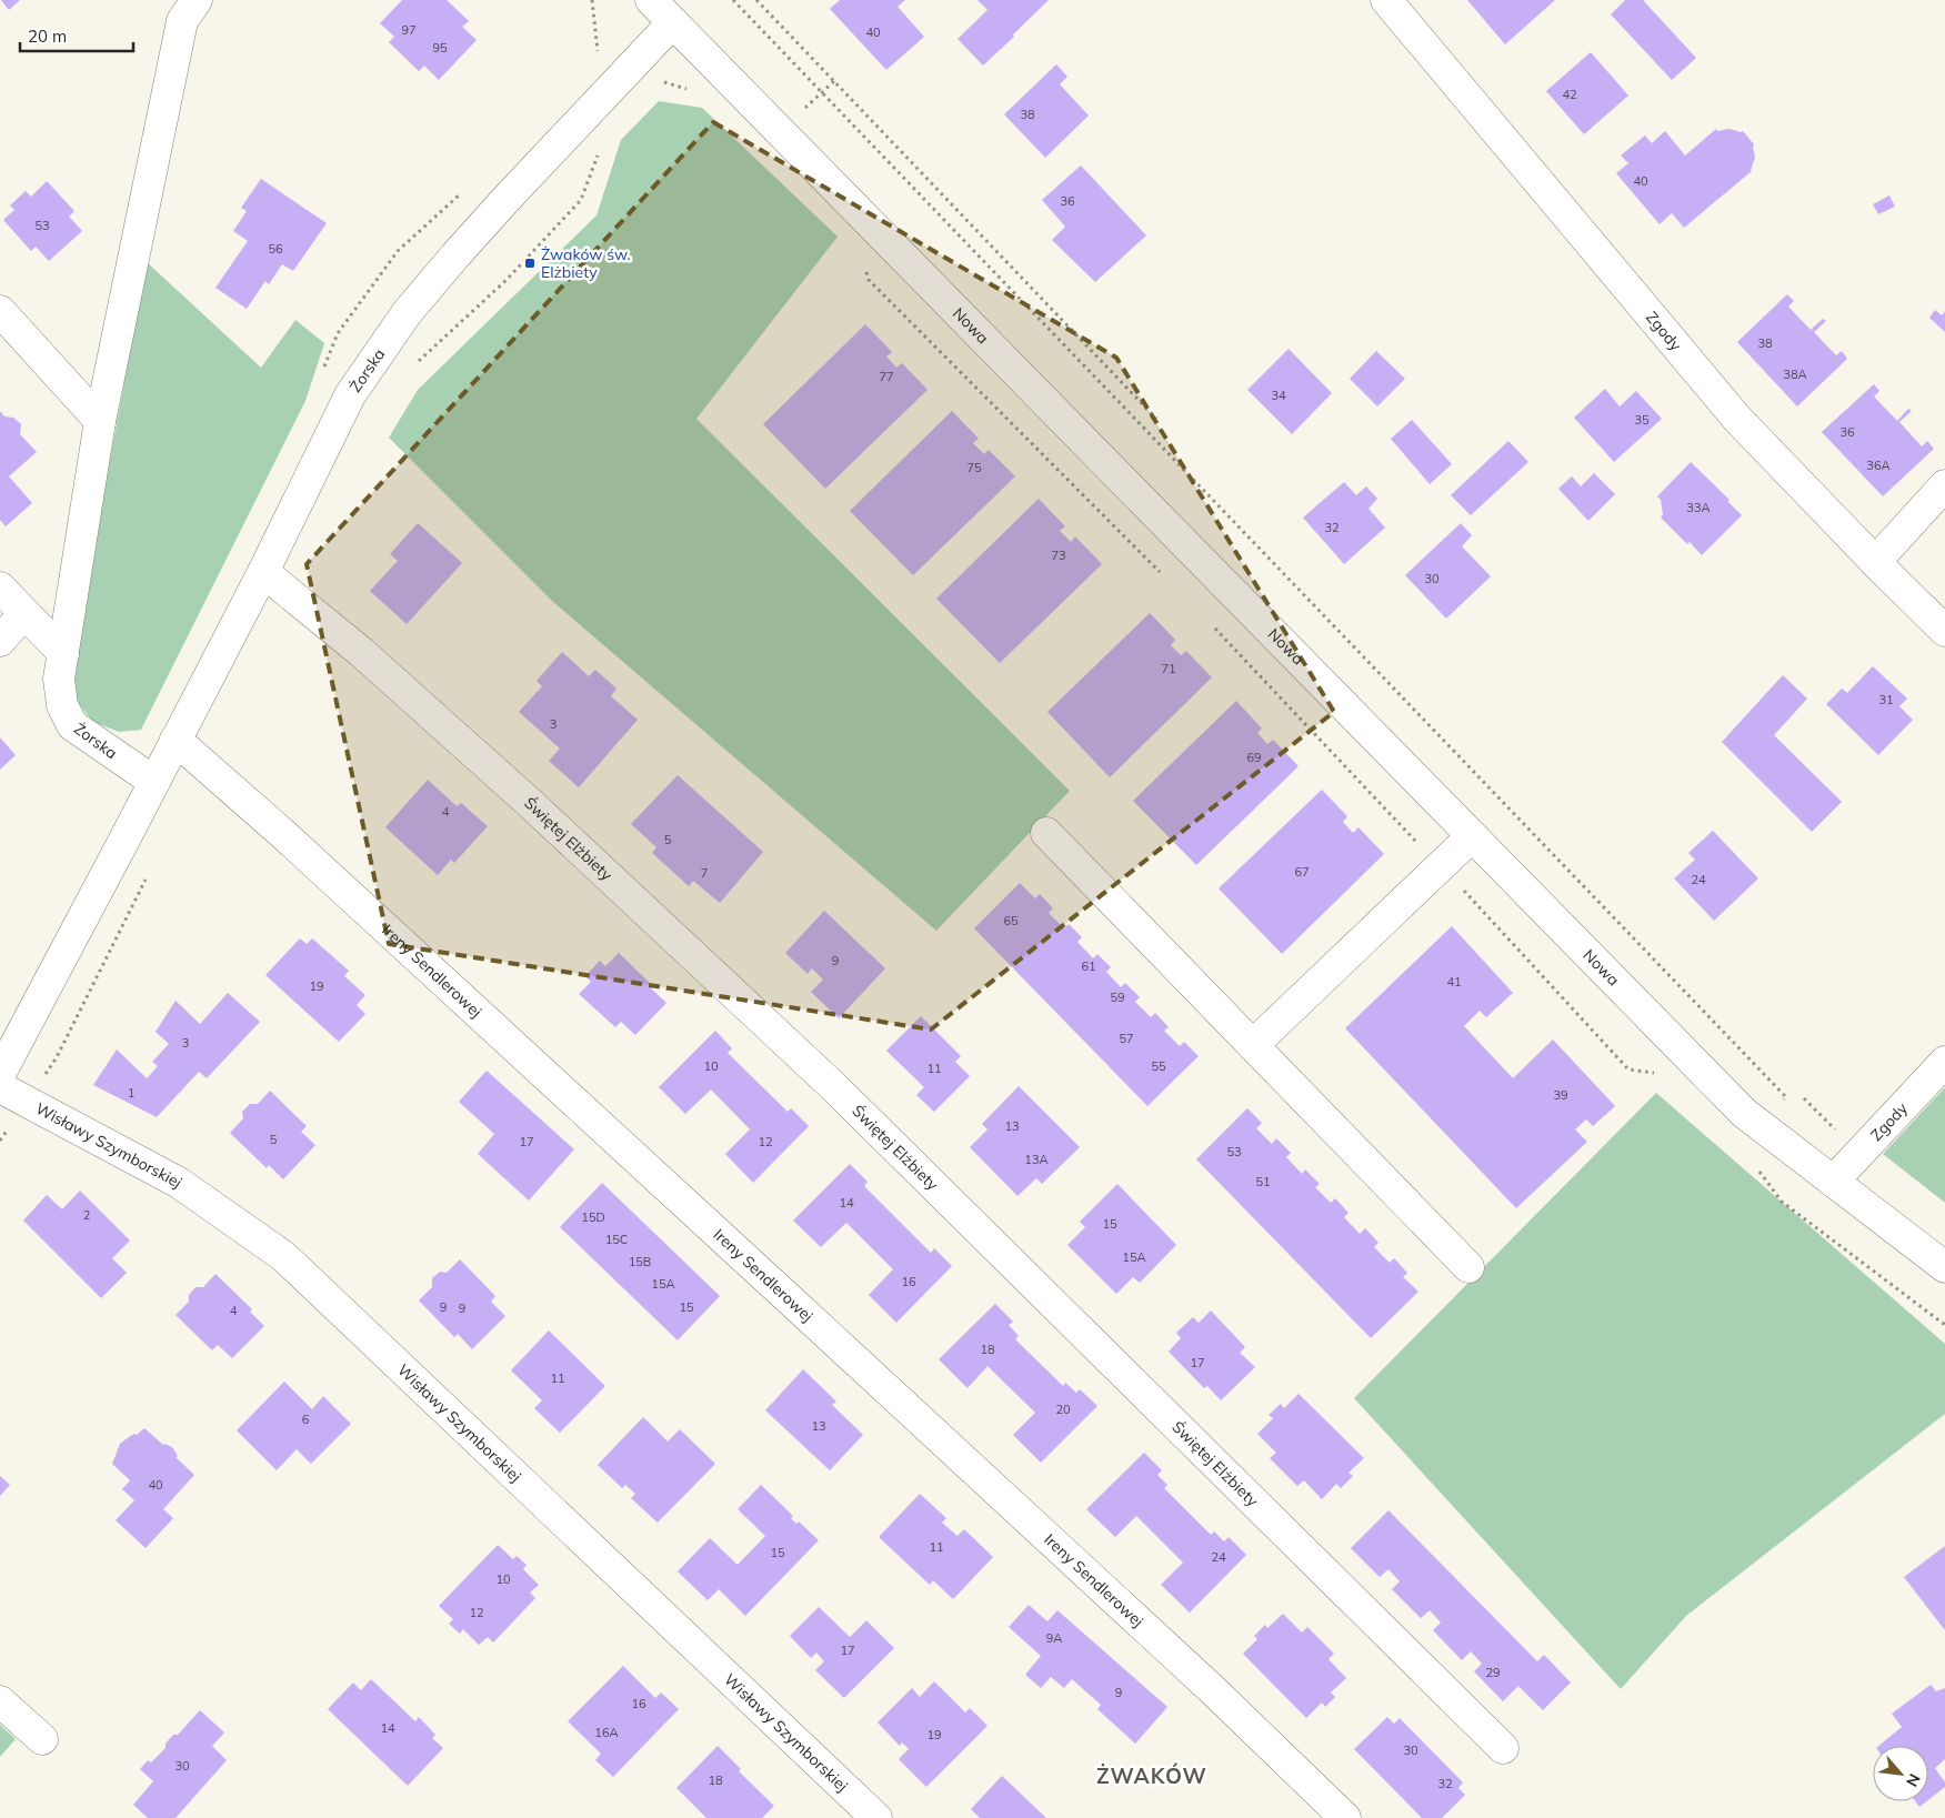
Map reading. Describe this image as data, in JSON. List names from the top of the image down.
{
  "streets": {
    "street": [
      "Nowa",
      "Zgody",
      "Żorska",
      "Świętej Elżbiety",
      "Ireny Sendlerowej",
      "Wisławy Szymborskiej"
    ]
  },
  "crossings": [
    ["Nowa", "Zgody"],
    ["Nowa", "Żorska"],
    ["Żorska", "Świętej Elżbiety"],
    ["Żorska", "Ireny Sendlerowej"]
  ],
  "districts": ["ŻWAKÓW"],
  "places": {
    "transit": ["Żwaków św. Elżbiety"]
  },
  "house_numbers": [
    "97",
    "40",
    "95",
    "42",
    "38",
    "40",
    "36",
    "53",
    "56",
    "38",
    "38A",
    "77",
    "34",
    "35",
    "36",
    "36A",
    "75",
    "33A",
    "32",
    "73",
    "30",
    "71",
    "31",
    "3",
    "69",
    "4",
    "5",
    "67",
    "7",
    "24",
    "65",
    "9",
    "61",
    "41",
    "19",
    "59",
    "57",
    "3",
    "10",
    "55",
    "11",
    "1",
    "39",
    "13",
    "5",
    "17",
    "12",
    "53",
    "13A",
    "51",
    "14",
    "2",
    "15D",
    "15",
    "15C",
    "15A",
    "15B",
    "16",
    "15A",
    "9",
    "15",
    "9",
    "4",
    "18",
    "17",
    "11",
    "20",
    "6",
    "13",
    "40",
    "11",
    "15",
    "24",
    "10",
    "12",
    "9A",
    "17",
    "29",
    "9",
    "16",
    "14",
    "16A",
    "19",
    "30",
    "30",
    "18",
    "32"
  ],
  "scale_bar": "20 m",
  "north": "bottom right"
}
